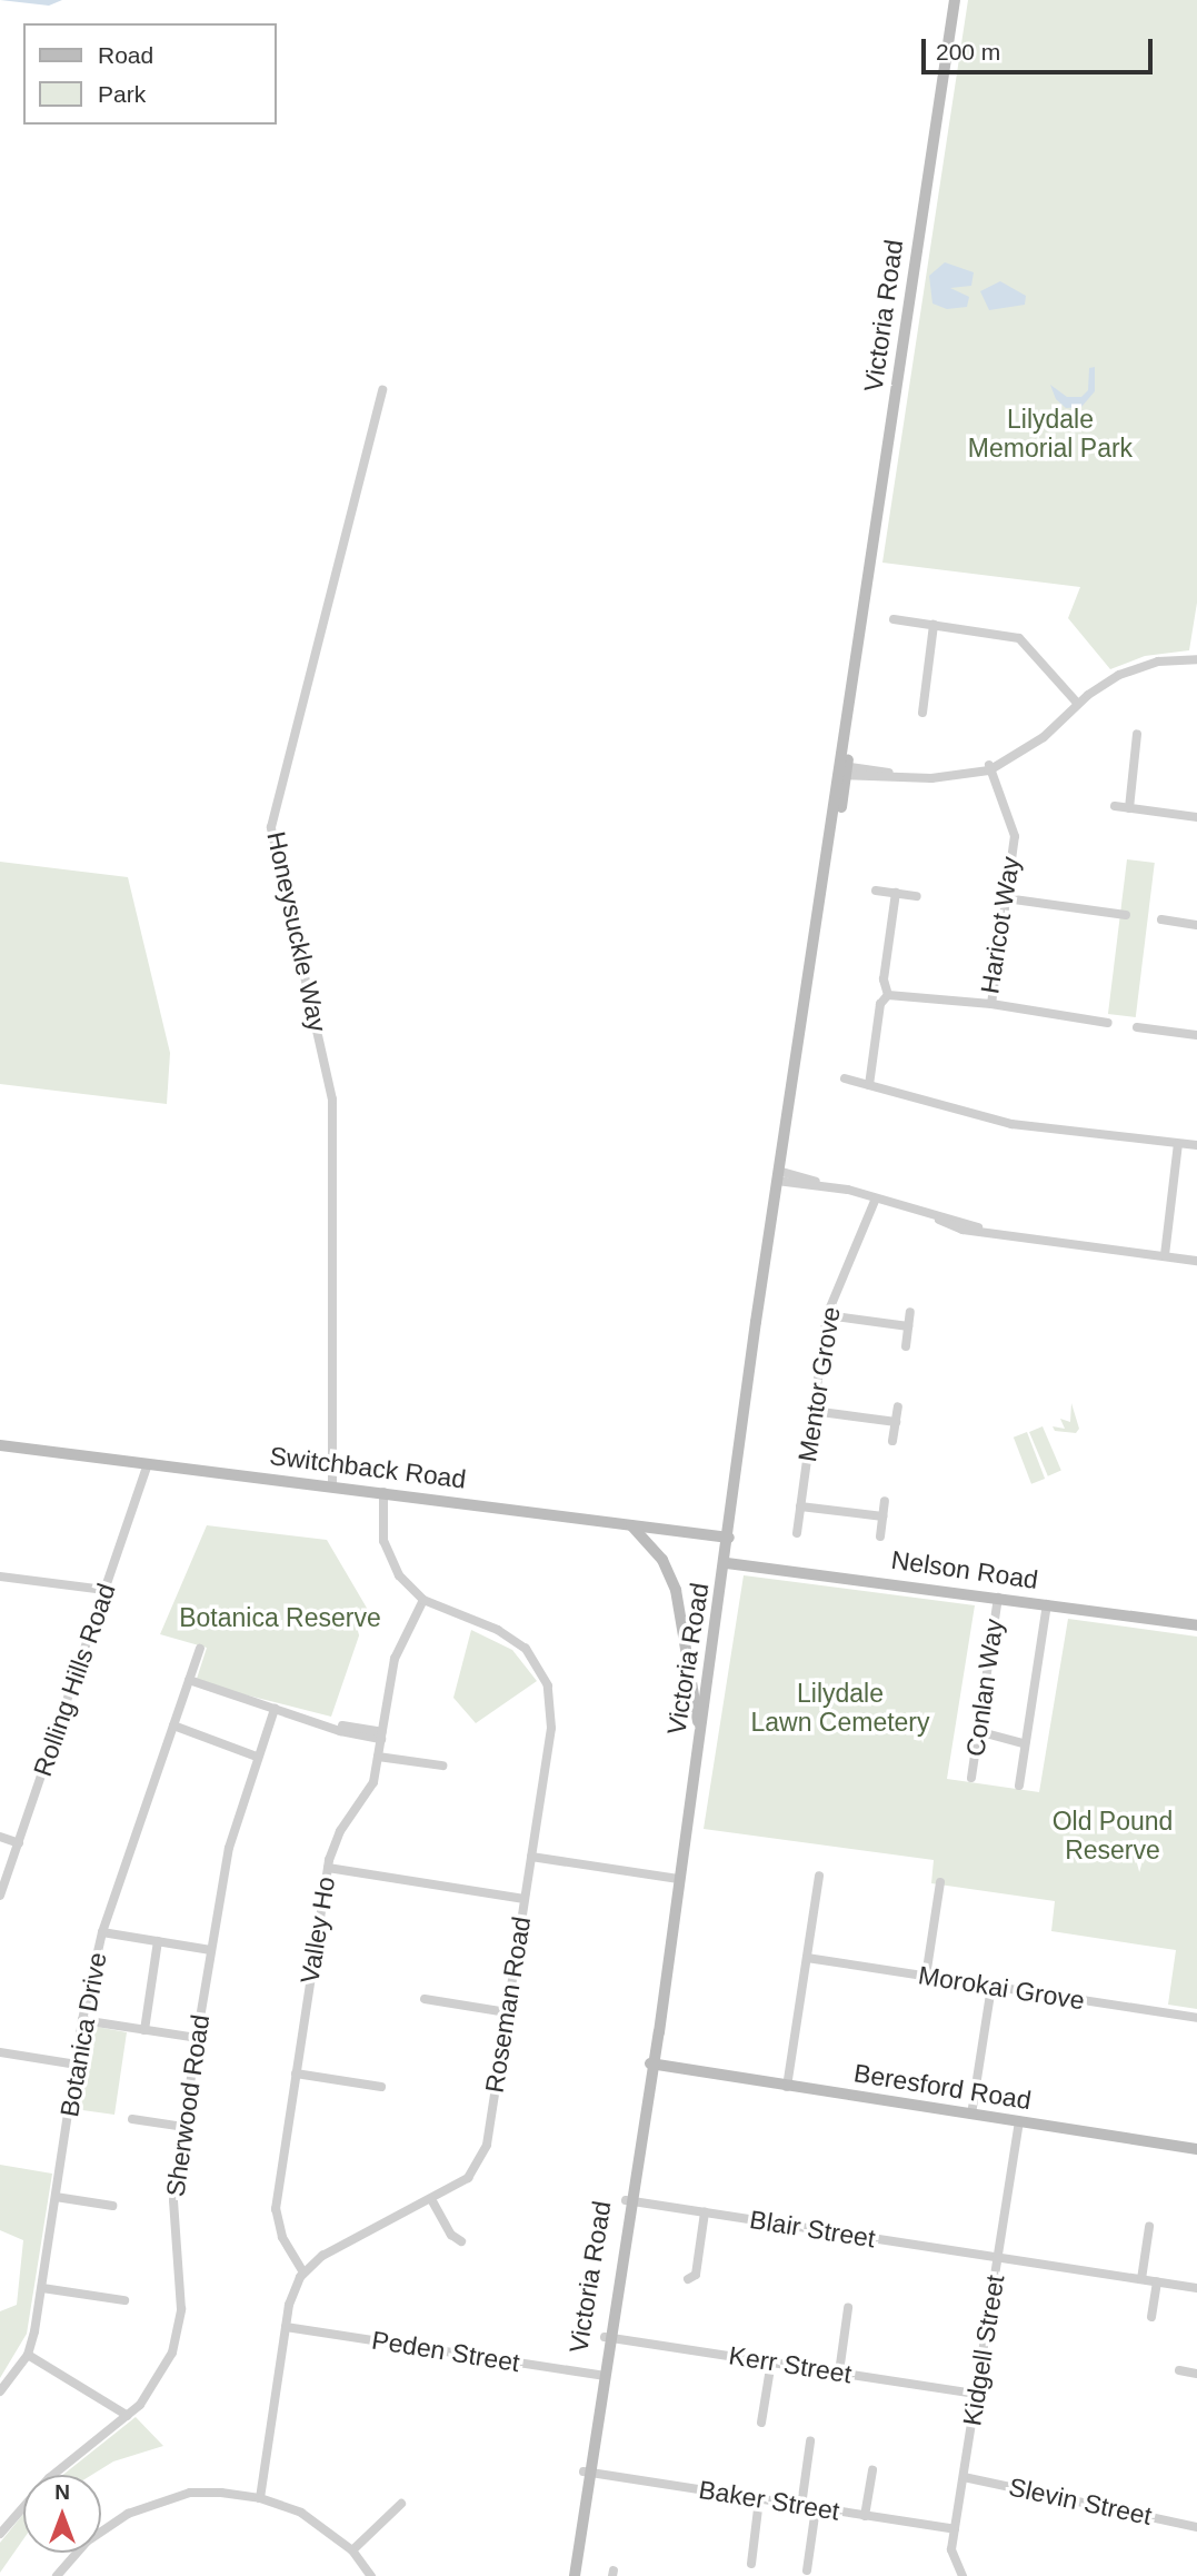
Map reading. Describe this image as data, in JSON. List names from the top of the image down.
{
  "streets": {
    "main road": [
      "Victoria Road",
      "Switchback Road",
      "Nelson Road",
      "Beresford Road"
    ],
    "street": [
      "Haricot Way",
      "Honeysuckle Way",
      "Mentor Grove",
      "Rolling Hills Road",
      "Conlan Way",
      "Valley Ho",
      "Morokai Grove",
      "Roseman Road",
      "Botanica Drive",
      "Sherwood Road",
      "Blair Street",
      "Kidgell Street",
      "Peden Street",
      "Kerr Street",
      "Baker Street",
      "Slevin Street"
    ]
  },
  "crossings": [
    ["Victoria Road", "Switchback Road"],
    ["Victoria Road", "Nelson Road"],
    ["Victoria Road", "Beresford Road"],
    ["Victoria Road", "Blair Street"],
    ["Victoria Road", "Peden Street"],
    ["Victoria Road", "Kerr Street"],
    ["Victoria Road", "Baker Street"],
    ["Honeysuckle Way", "Switchback Road"],
    ["Switchback Road", "Rolling Hills Road"],
    ["Switchback Road", "Roseman Road"],
    ["Nelson Road", "Conlan Way"],
    ["Valley Ho", "Roseman Road"],
    ["Beresford Road", "Kidgell Street"],
    ["Blair Street", "Kidgell Street"],
    ["Kidgell Street", "Kerr Street"],
    ["Kidgell Street", "Baker Street"],
    ["Kidgell Street", "Slevin Street"]
  ],
  "parks": [
    "Lilydale Memorial Park",
    "Botanica Reserve",
    "Lilydale Lawn Cemetery",
    "Old Pound Reserve"
  ],
  "legend": ["Road", "Park"],
  "scale_bar": "200 m",
  "north": "top"
}
